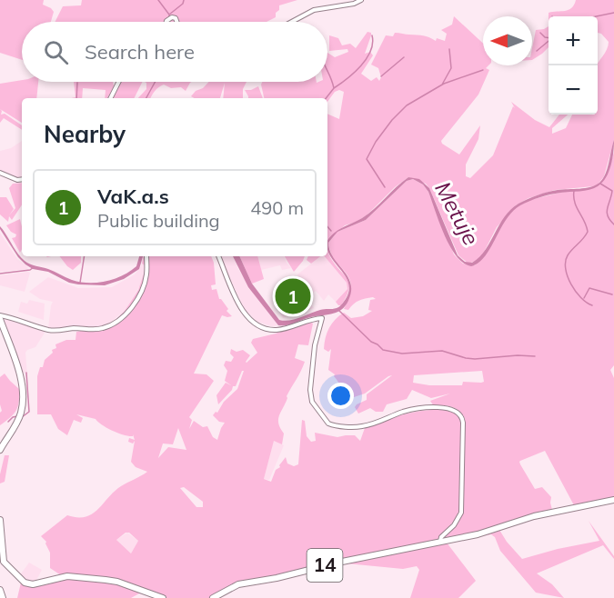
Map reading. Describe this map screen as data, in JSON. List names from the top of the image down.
{
  "streets": {
    "main road": ["14"]
  },
  "water": ["Metuje"],
  "north": "left",
  "page": {
    "map_buttons": ["+", "−"],
    "search": "Search here",
    "heading": "Nearby",
    "list": [
      {
        "mark": "1",
        "name": "VaK.a.s",
        "note": "Public building",
        "value": "490 m"
      }
    ],
    "pins": "1"
  }
}
